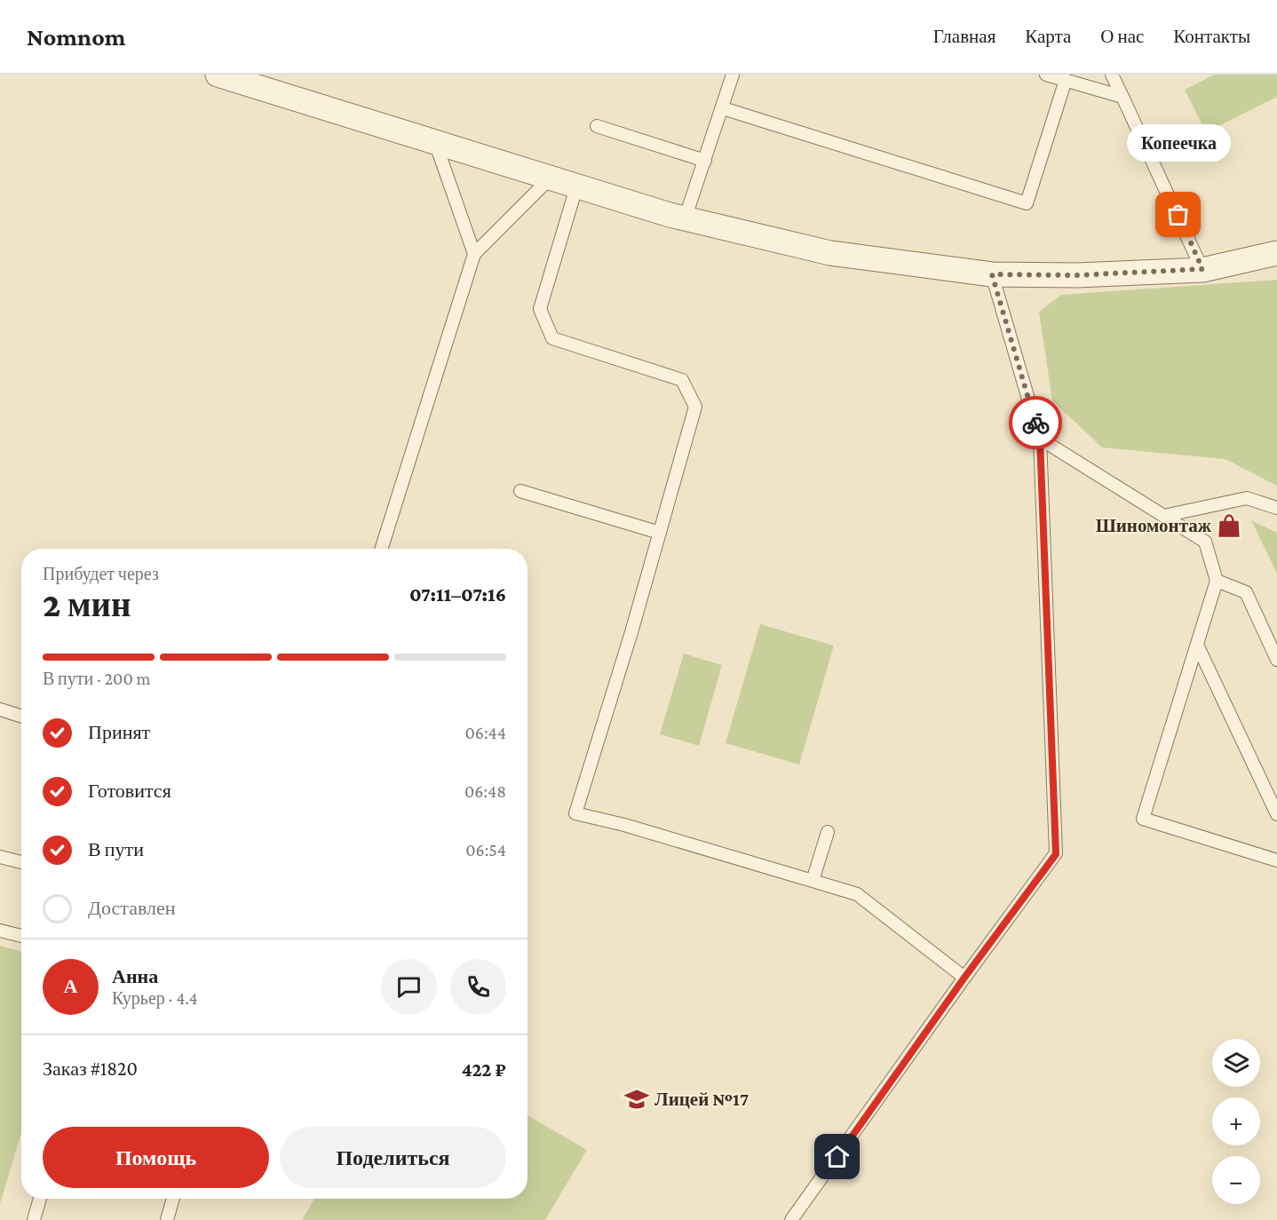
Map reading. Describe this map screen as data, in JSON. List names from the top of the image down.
{
  "places": {
    "other": ["Копеечка"],
    "shop": ["Шиномонтаж"],
    "school or university": ["Лицей №17"]
  },
  "page": {
    "header": "Nomnom",
    "nav": [
      "Главная",
      "Карта",
      "О нас",
      "Контакты"
    ],
    "bubble": "Копеечка",
    "heading": ["2 мин", "Прибудет через", "07:11–07:16"],
    "panel": [
      "Анна",
      "Курьер · 4.4",
      "Заказ #1820",
      "422 ₽"
    ],
    "bar": "В пути · 200 m",
    "list": [
      ["Принят", "06:44"],
      ["Готовится", "06:48"],
      ["В пути", "06:54"],
      "Доставлен"
    ],
    "round": "А",
    "map_buttons": ["+", "−"],
    "buttons": ["Помощь", "Поделиться"]
  }
}
